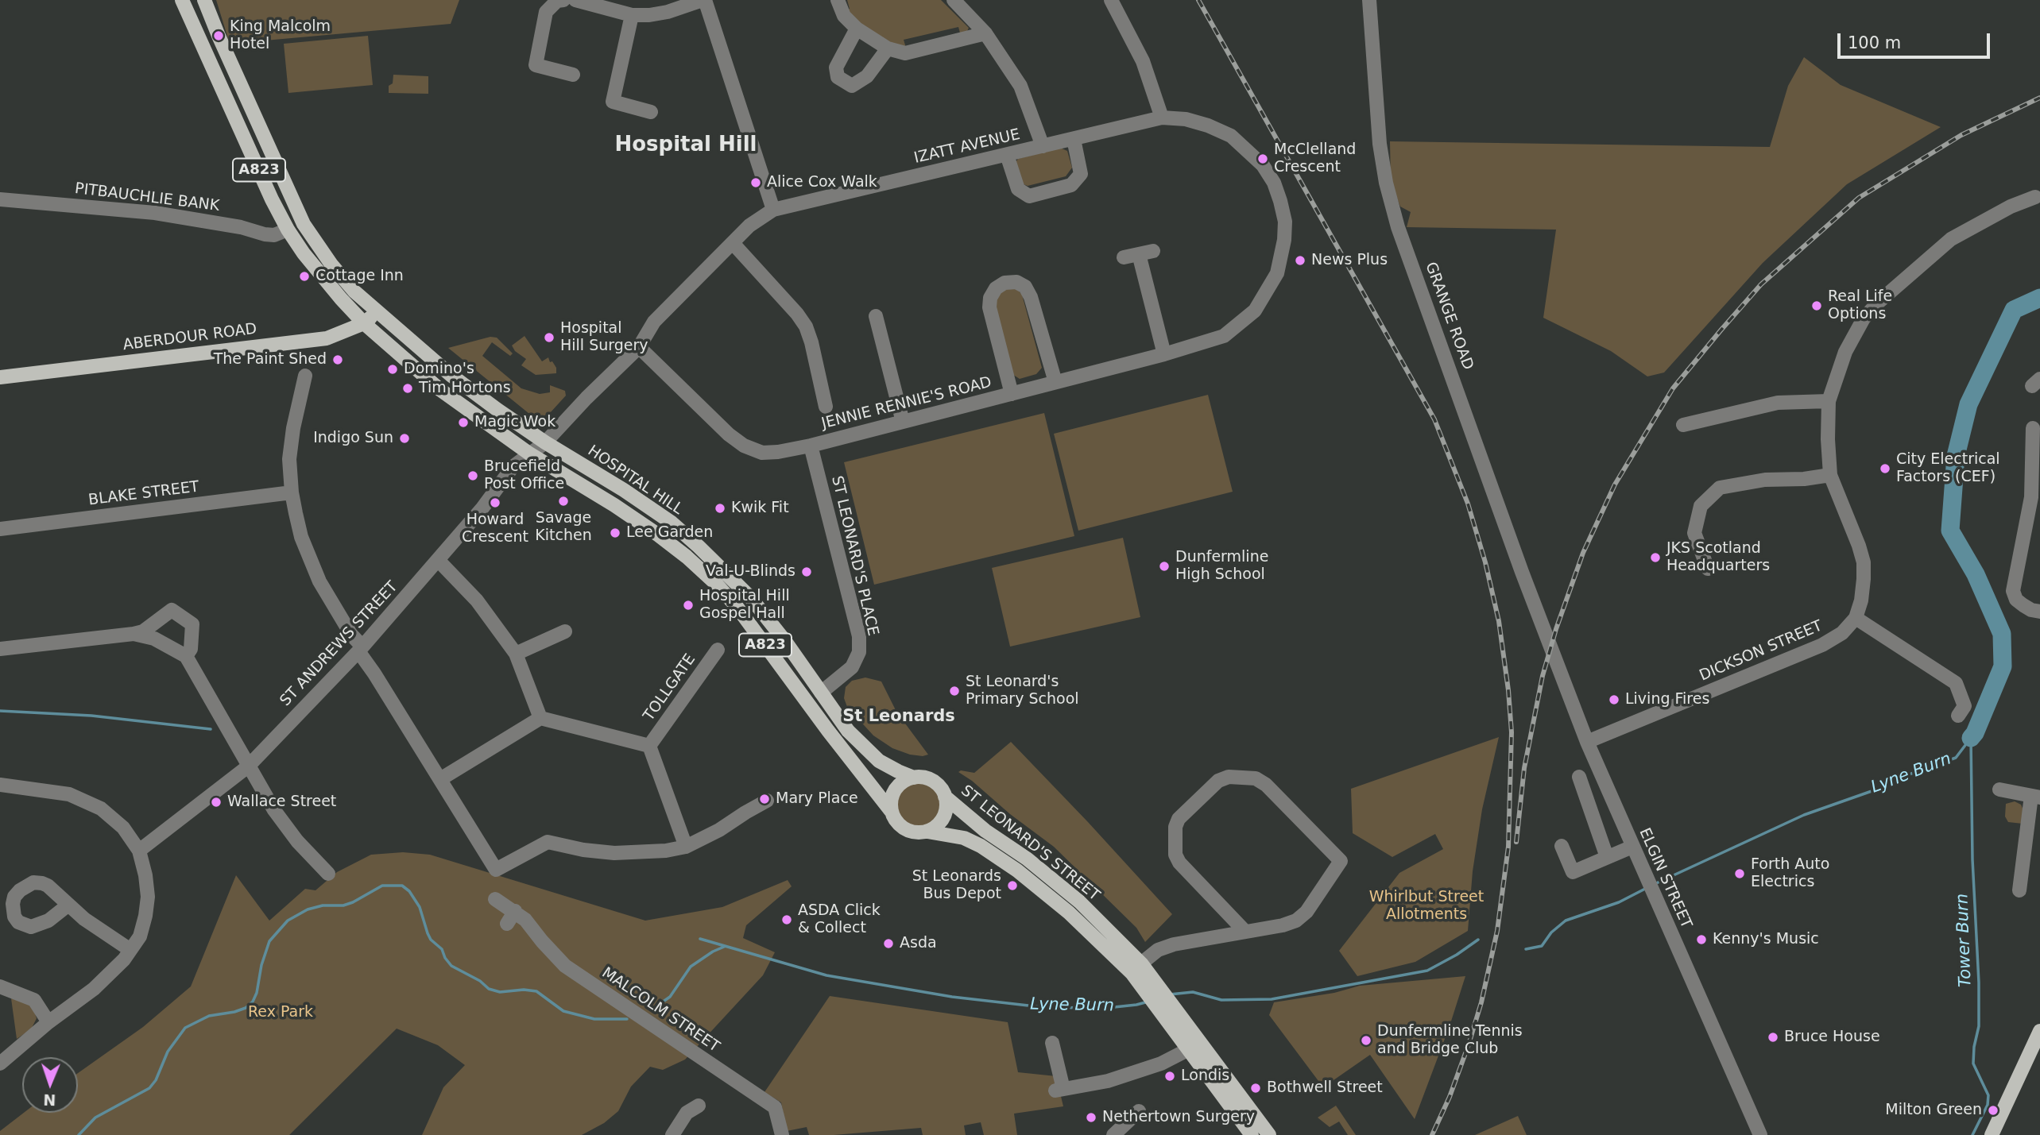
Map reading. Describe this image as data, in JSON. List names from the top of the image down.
{
  "streets": {
    "main road": [
      "A823",
      "ABERDOUR ROAD",
      "HOSPITAL HILL",
      "ST LEONARD'S STREET"
    ],
    "street": [
      "IZATT AVENUE",
      "PITBAUCHLIE BANK",
      "GRANGE ROAD",
      "JENNIE RENNIE'S ROAD",
      "BLAKE STREET",
      "ST LEONARD'S PLACE",
      "ST ANDREWS STREET",
      "DICKSON STREET",
      "TOLLGATE",
      "ELGIN STREET",
      "MALCOLM STREET"
    ]
  },
  "crossings": [
    ["IZATT AVENUE", "JENNIE RENNIE'S ROAD"],
    ["IZATT AVENUE", "HOSPITAL HILL"],
    ["IZATT AVENUE", "ST ANDREWS STREET"],
    ["A823", "PITBAUCHLIE BANK"],
    ["A823", "ABERDOUR ROAD"],
    ["A823", "HOSPITAL HILL"],
    ["A823", "ST ANDREWS STREET"],
    ["A823", "ST LEONARD'S STREET"],
    ["GRANGE ROAD", "ELGIN STREET"],
    ["ABERDOUR ROAD", "HOSPITAL HILL"],
    ["JENNIE RENNIE'S ROAD", "ST LEONARD'S PLACE"],
    ["HOSPITAL HILL", "ST LEONARD'S PLACE"],
    ["HOSPITAL HILL", "ST ANDREWS STREET"],
    ["HOSPITAL HILL", "ST LEONARD'S STREET"],
    ["DICKSON STREET", "ELGIN STREET"]
  ],
  "districts": ["Hospital Hill", "St Leonards"],
  "water": ["Lyne Burn", "Tower Burn"],
  "parks": ["Whirlbut Street Allotments", "Rex Park"],
  "places": [
    "King Malcolm Hotel",
    "McClelland Crescent",
    "Alice Cox Walk",
    "News Plus",
    "Cottage Inn",
    "Real Life Options",
    "Hospital Hill Surgery",
    "The Paint Shed",
    "Domino's",
    "Tim Hortons",
    "Magic Wok",
    "Indigo Sun",
    "City Electrical Factors (CEF)",
    "Brucefield Post Office",
    "Savage Kitchen",
    "Howard Crescent",
    "Kwik Fit",
    "Lee Garden",
    "JKS Scotland Headquarters",
    "Dunfermline High School",
    "Val-U-Blinds",
    "Hospital Hill Gospel Hall",
    "St Leonard's Primary School",
    "Living Fires",
    "Mary Place",
    "Wallace Street",
    "Forth Auto Electrics",
    "St Leonards Bus Depot",
    "ASDA Click & Collect",
    "Kenny's Music",
    "Asda",
    "Bruce House",
    "Dunfermline Tennis and Bridge Club",
    "Londis",
    "Bothwell Street",
    "Milton Green",
    "Nethertown Surgery"
  ],
  "scale_bar": "100 m",
  "north": "bottom"
}
